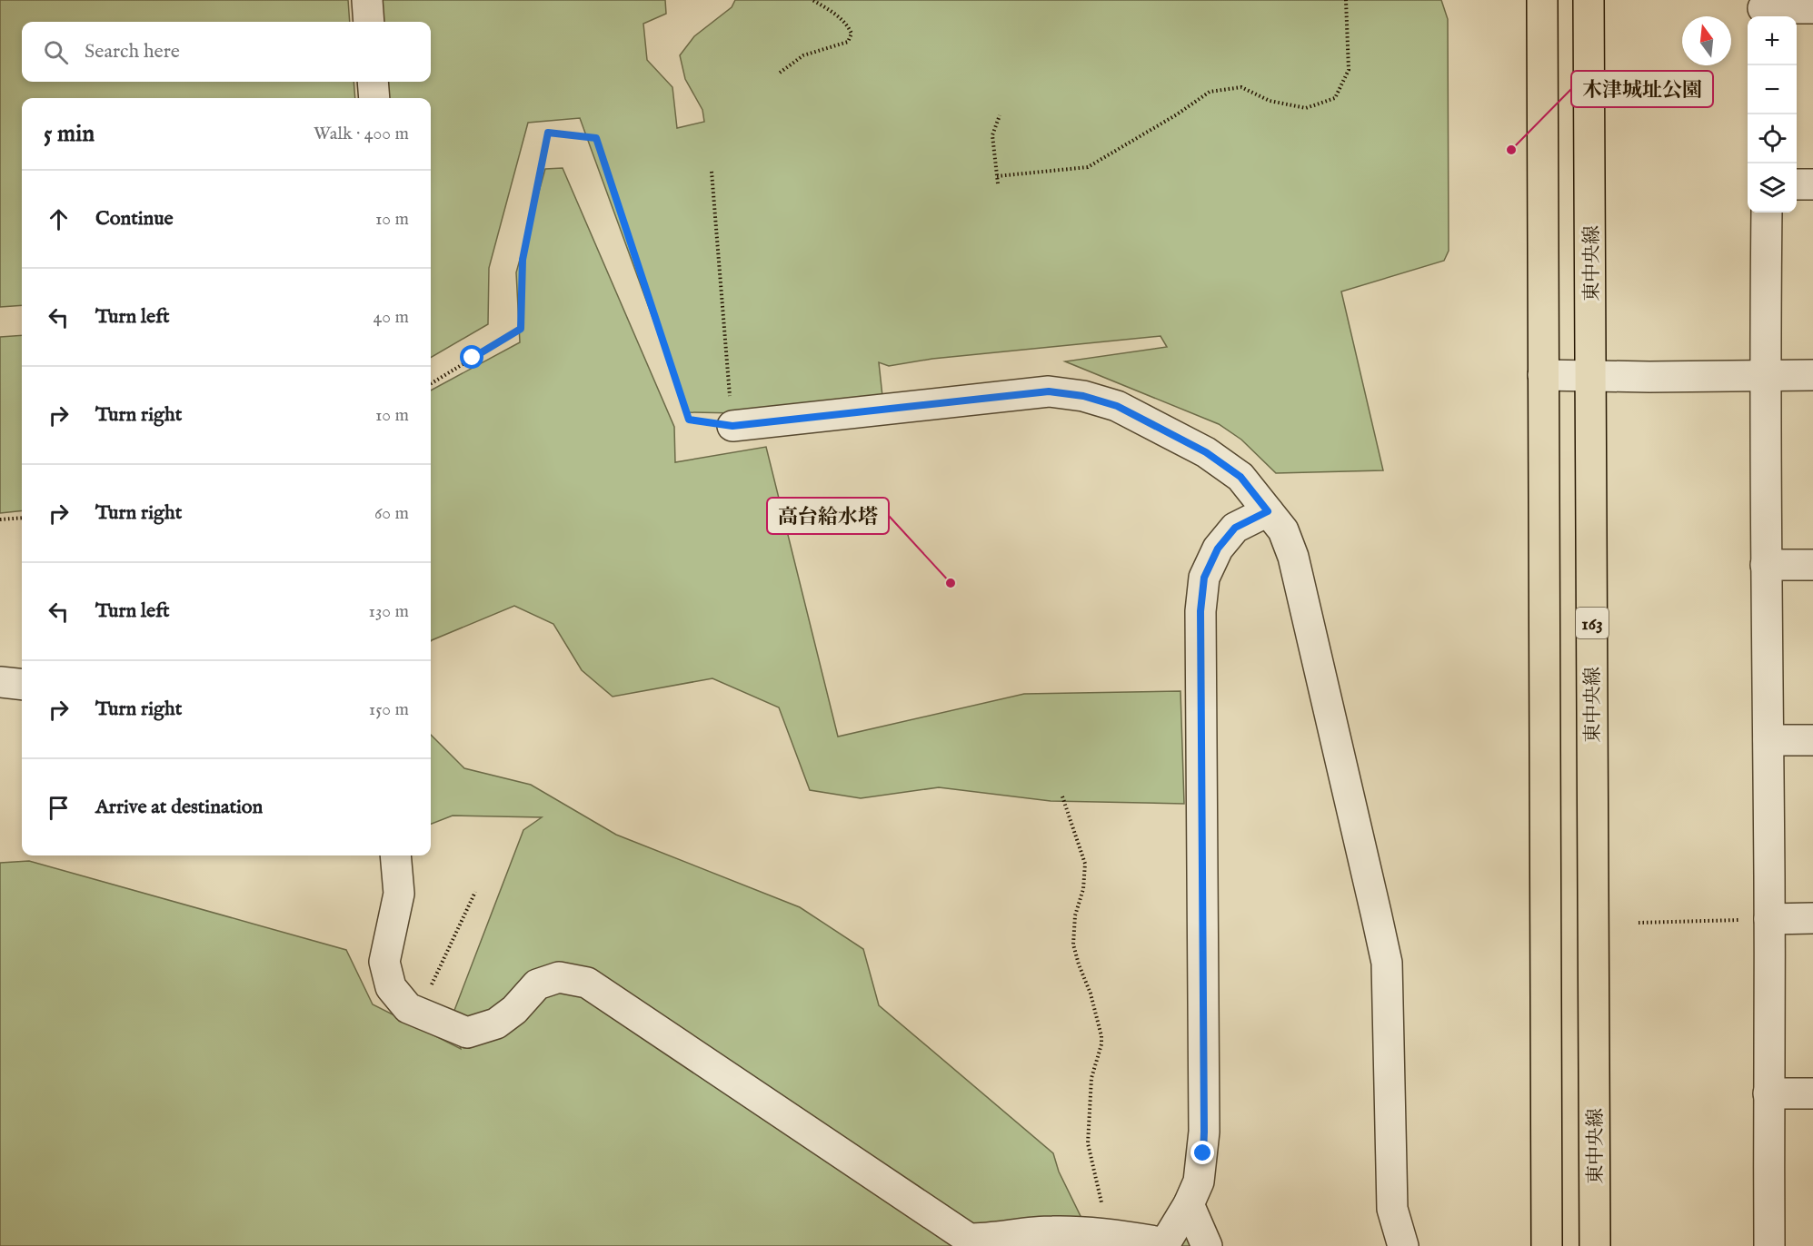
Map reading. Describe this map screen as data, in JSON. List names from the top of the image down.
{
  "streets": {
    "highway": ["東中央線", "163"]
  },
  "places": ["木津城址公園", "高台給水塔"],
  "north": "top",
  "page": {
    "map_buttons": ["+", "−"],
    "search": "Search here",
    "heading": ["5 min", "Walk · 400 m"],
    "list": [
      ["Continue", "10 m"],
      ["Turn left", "40 m"],
      ["Turn right", "10 m"],
      ["Turn right", "60 m"],
      ["Turn left", "130 m"],
      ["Turn right", "150 m"],
      "Arrive at destination"
    ]
  }
}
